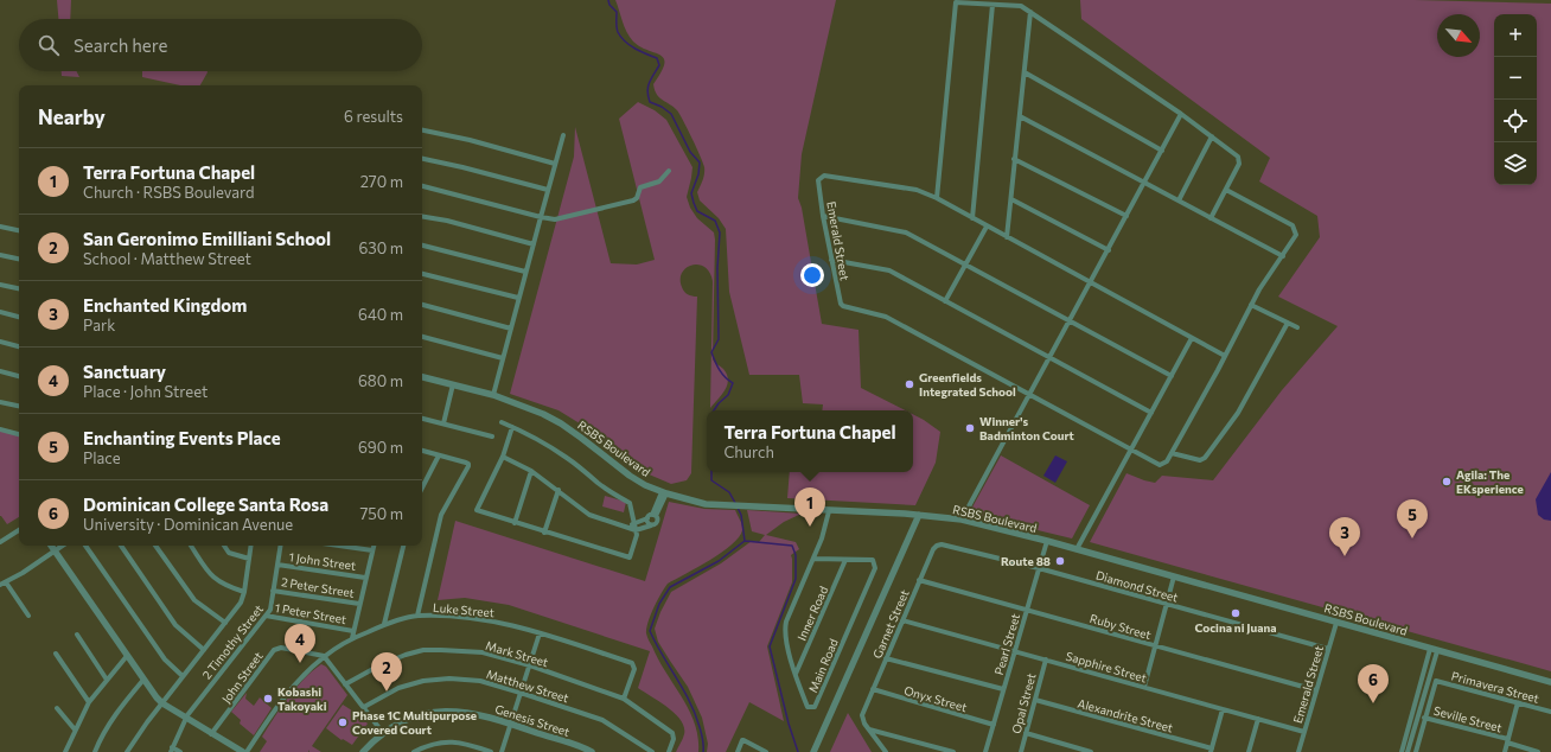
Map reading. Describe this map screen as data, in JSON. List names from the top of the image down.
{
  "streets": {
    "street": [
      "Emerald Street",
      "RSBS Boulevard",
      "1 John Street",
      "Diamond Street",
      "2 Peter Street",
      "Luke Street",
      "1 Peter Street",
      "Inner Road",
      "Garnet Street",
      "Ruby Street",
      "2 Timothy Street",
      "Pearl Street",
      "Mark Street",
      "Main Road",
      "Sapphire Street",
      "John Street",
      "Matthew Street",
      "Primavera Street",
      "Onyx Street",
      "Opal Street",
      "Alexandrite Street",
      "Seville Street",
      "Genesis Street"
    ]
  },
  "crossings": [
    ["Emerald Street", "RSBS Boulevard"],
    ["Emerald Street", "Diamond Street"],
    ["Emerald Street", "Ruby Street"],
    ["Emerald Street", "Sapphire Street"],
    ["RSBS Boulevard", "Pearl Street"],
    ["RSBS Boulevard", "Main Road"],
    ["1 John Street", "2 Timothy Street"],
    ["Diamond Street", "Garnet Street"],
    ["Diamond Street", "Pearl Street"],
    ["2 Peter Street", "2 Timothy Street"],
    ["Luke Street", "Mark Street"],
    ["Luke Street", "John Street"],
    ["1 Peter Street", "2 Timothy Street"],
    ["Inner Road", "Main Road"],
    ["Garnet Street", "Ruby Street"],
    ["Garnet Street", "Sapphire Street"],
    ["Garnet Street", "Onyx Street"],
    ["Ruby Street", "Pearl Street"],
    ["Pearl Street", "Sapphire Street"],
    ["Pearl Street", "Onyx Street"],
    ["Sapphire Street", "Opal Street"],
    ["Primavera Street", "Seville Street"],
    ["Opal Street", "Alexandrite Street"]
  ],
  "places": [
    "Greenfields Integrated School",
    "Winner's Badminton Court",
    "Agila: The EKsperience",
    "Route 88",
    "Cocina ni Juana",
    "Kobashi Takoyaki",
    "Phase 1C Multipurpose Covered Court"
  ],
  "north": "bottom right",
  "page": {
    "map_buttons": ["+", "−"],
    "search": "Search here",
    "heading": ["Nearby", "6 results"],
    "list": [
      {
        "mark": "1",
        "name": "Terra Fortuna Chapel",
        "note": "Church · RSBS Boulevard",
        "value": "270 m"
      },
      {
        "mark": "2",
        "name": "San Geronimo Emilliani School",
        "note": "School · Matthew Street",
        "value": "630 m"
      },
      {
        "mark": "3",
        "name": "Enchanted Kingdom",
        "note": "Park",
        "value": "640 m"
      },
      {
        "mark": "4",
        "name": "Sanctuary",
        "note": "Place · John Street",
        "value": "680 m"
      },
      {
        "mark": "5",
        "name": "Enchanting Events Place",
        "note": "Place",
        "value": "690 m"
      },
      {
        "mark": "6",
        "name": "Dominican College Santa Rosa",
        "note": "University · Dominican Avenue",
        "value": "750 m"
      }
    ],
    "popup": ["Terra Fortuna Chapel", "Church"],
    "pins": [
      "1",
      "5",
      "3",
      "4",
      "2",
      "6"
    ]
  }
}
